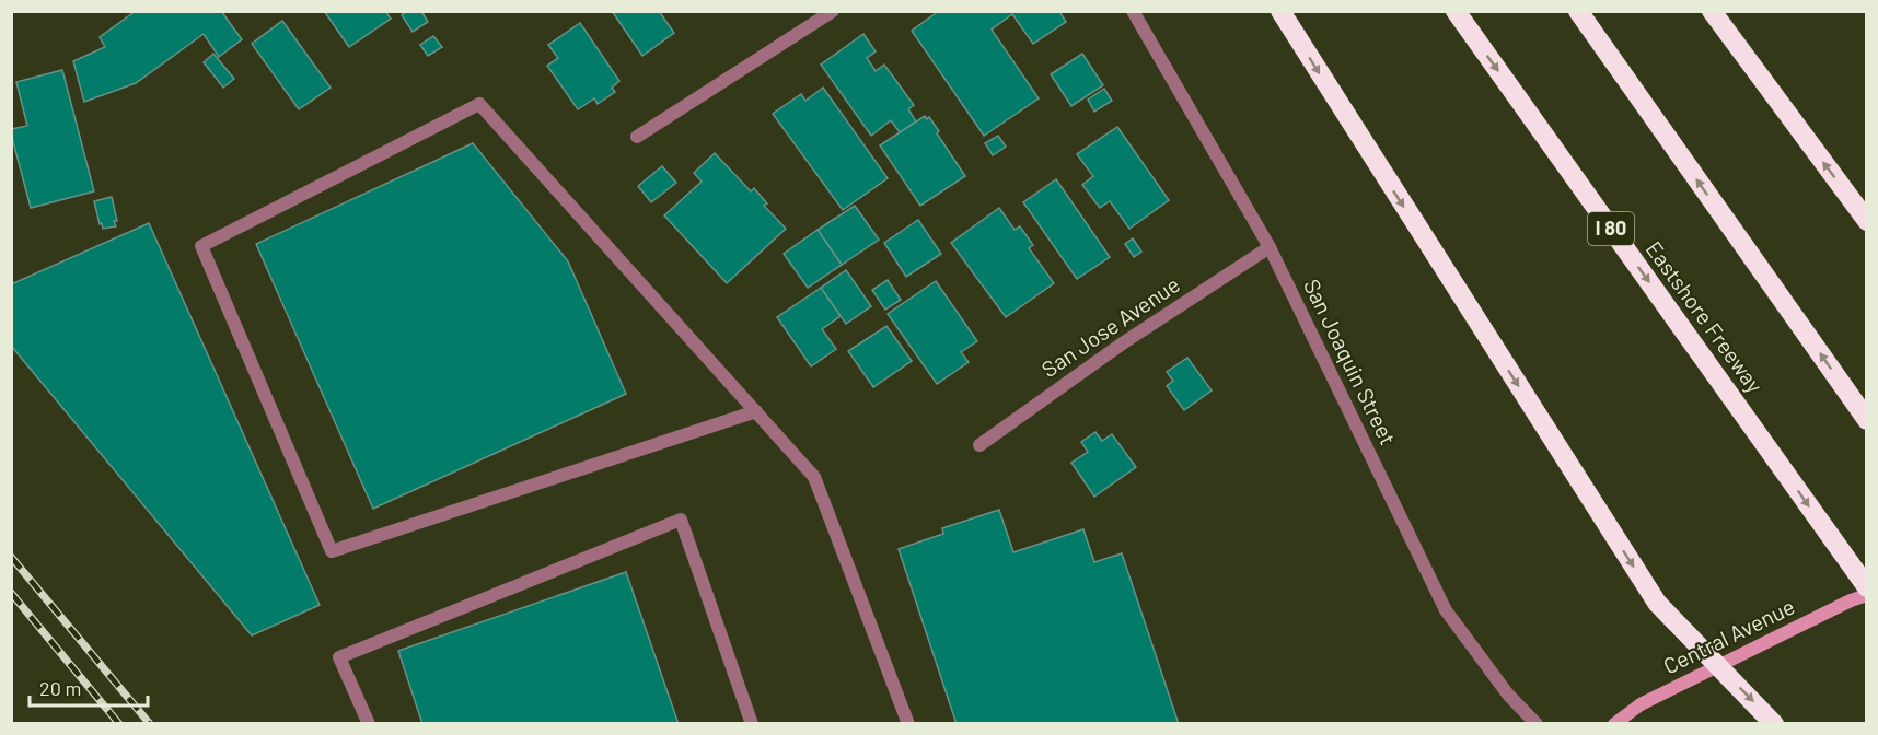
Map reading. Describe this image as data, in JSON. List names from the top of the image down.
{
  "streets": {
    "highway": ["I 80", "Eastshore Freeway"],
    "main road": ["Central Avenue"],
    "street": ["San Jose Avenue", "San Joaquin Street"]
  },
  "crossings": [
    ["San Jose Avenue", "San Joaquin Street"]
  ],
  "scale_bar": "20 m"
}
